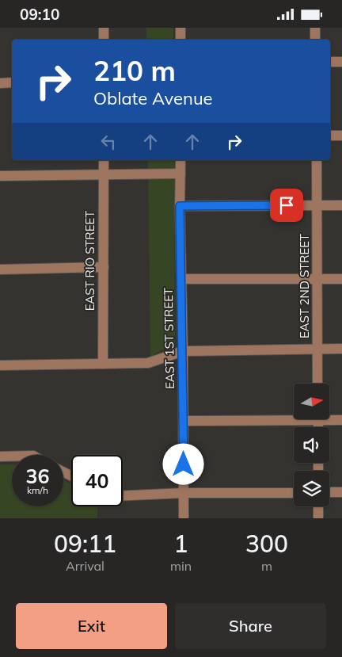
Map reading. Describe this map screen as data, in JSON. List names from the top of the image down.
{
  "streets": {
    "street": ["EAST RIO STREET", "EAST 2ND STREET", "EAST 1ST STREET"]
  },
  "north": "right",
  "page": {
    "status": "09:10",
    "turn": ["210 m", "Oblate Avenue"],
    "speed": "36 km/h",
    "limit": "40",
    "eta": [
      "09:11",
      "Arrival",
      "1",
      "min",
      "300",
      "m"
    ],
    "buttons": ["Exit", "Share"]
  }
}
